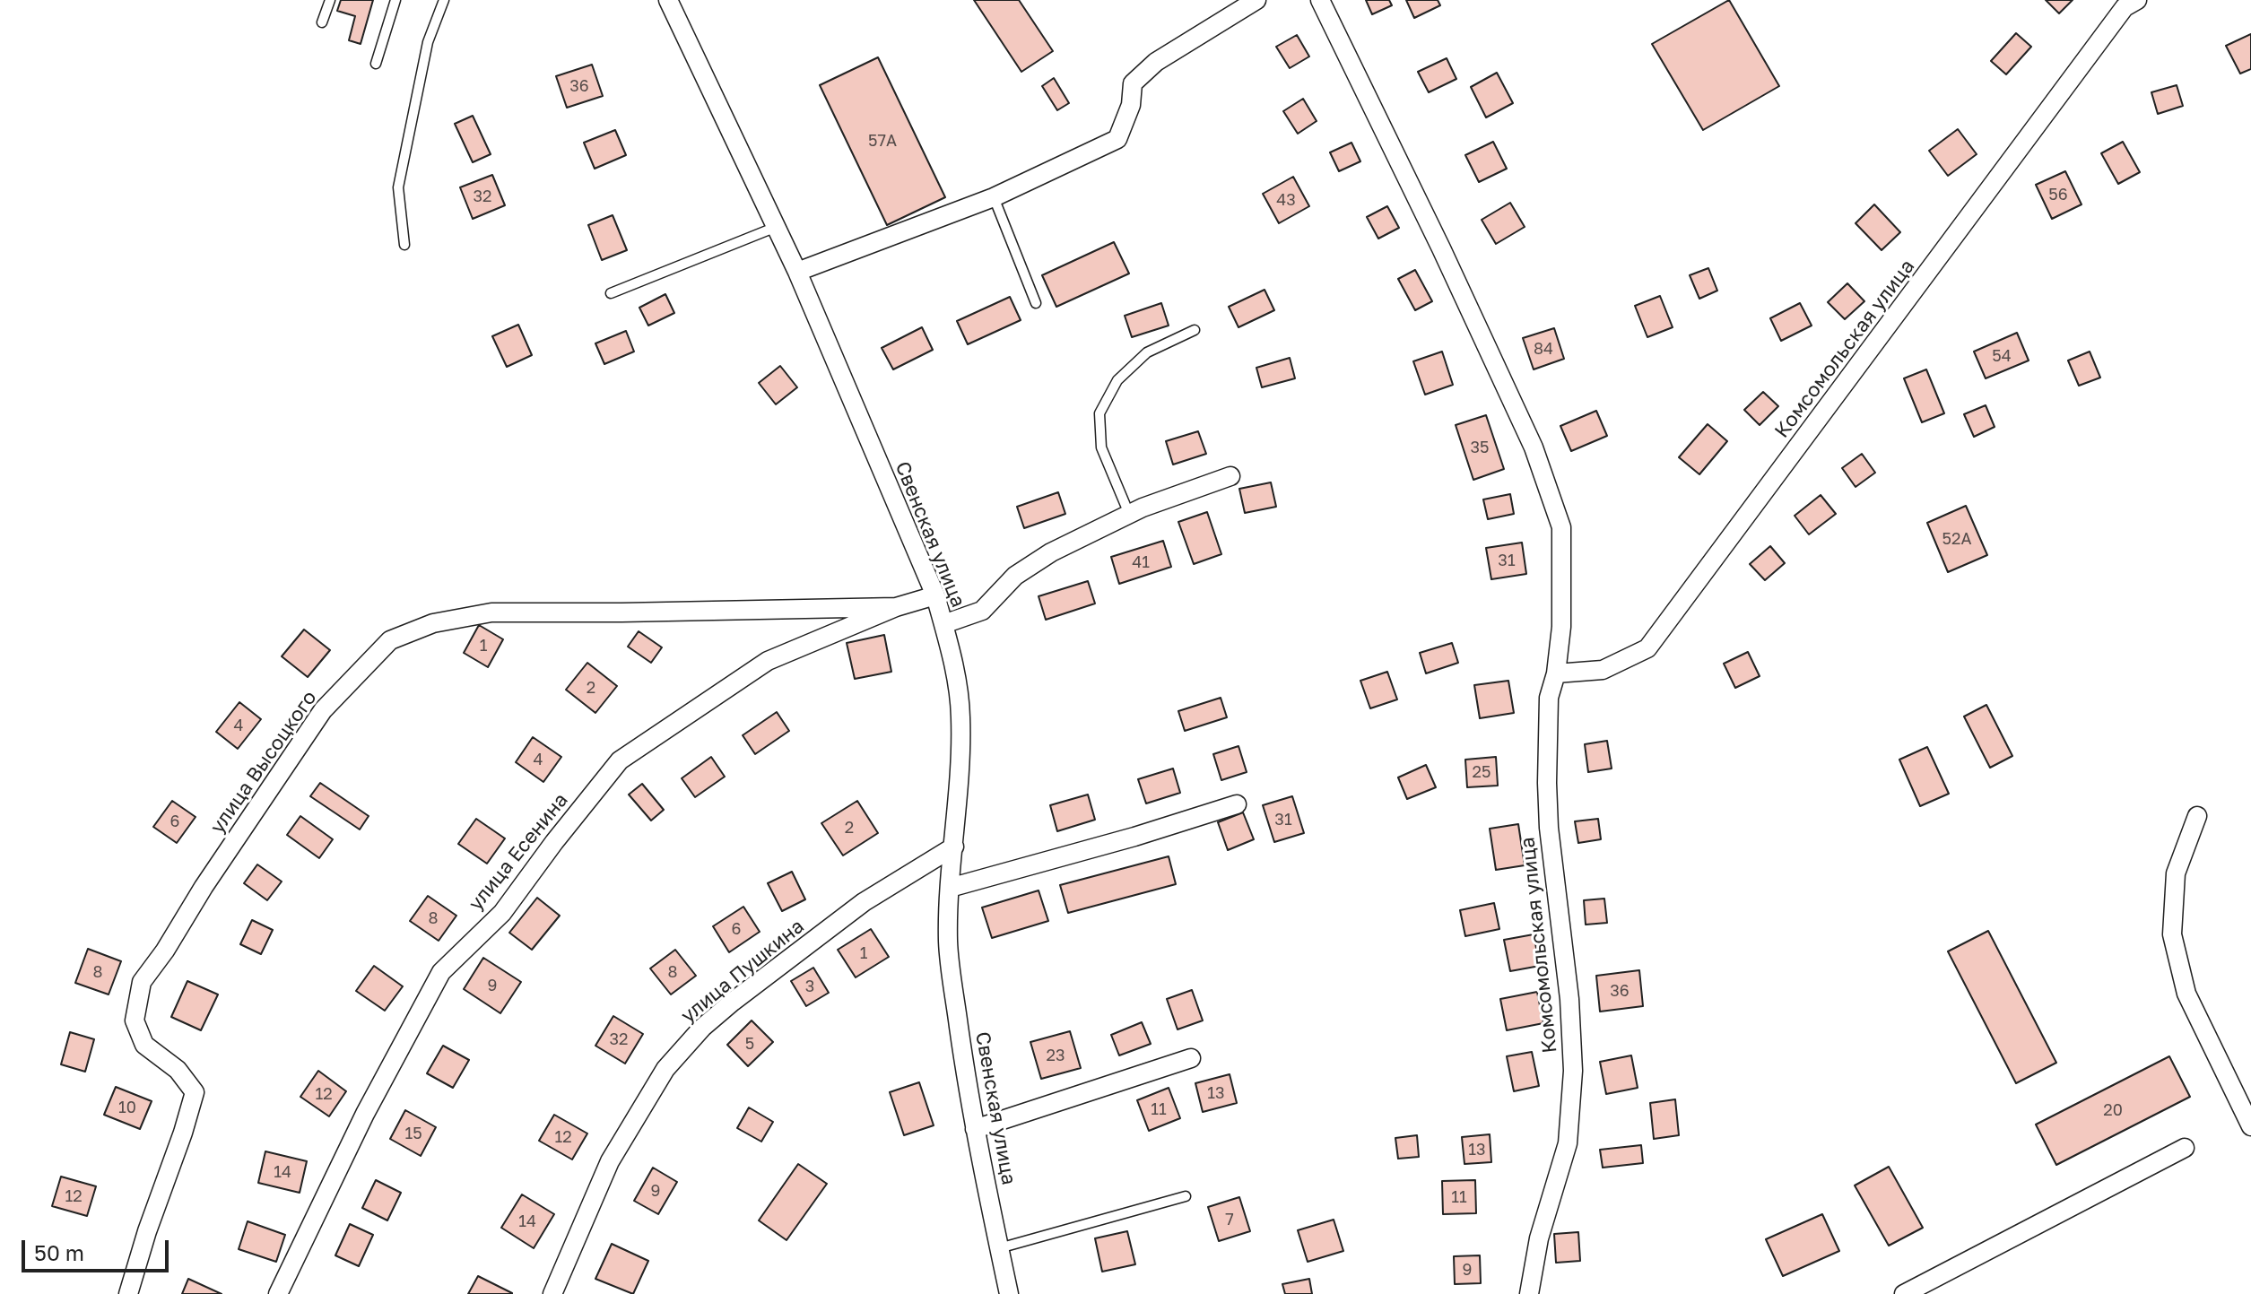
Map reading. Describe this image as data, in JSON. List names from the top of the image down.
{
  "streets": {
    "street": [
      "Комсомольская улица",
      "Свенская улица",
      "улица Высоцкого",
      "улица Есенина",
      "улица Пушкина"
    ]
  },
  "crossings": [
    ["Свенская улица", "улица Есенина"],
    ["Свенская улица", "улица Пушкина"],
    ["улица Высоцкого", "улица Есенина"]
  ],
  "house_numbers": [
    "36",
    "57А",
    "56",
    "32",
    "43",
    "84",
    "54",
    "35",
    "52А",
    "31",
    "41",
    "1",
    "2",
    "4",
    "4",
    "25",
    "31",
    "6",
    "2",
    "8",
    "6",
    "1",
    "8",
    "8",
    "9",
    "3",
    "36",
    "32",
    "5",
    "23",
    "13",
    "12",
    "10",
    "11",
    "20",
    "15",
    "12",
    "13",
    "14",
    "9",
    "12",
    "11",
    "7",
    "14",
    "9"
  ],
  "scale_bar": "50 m"
}
